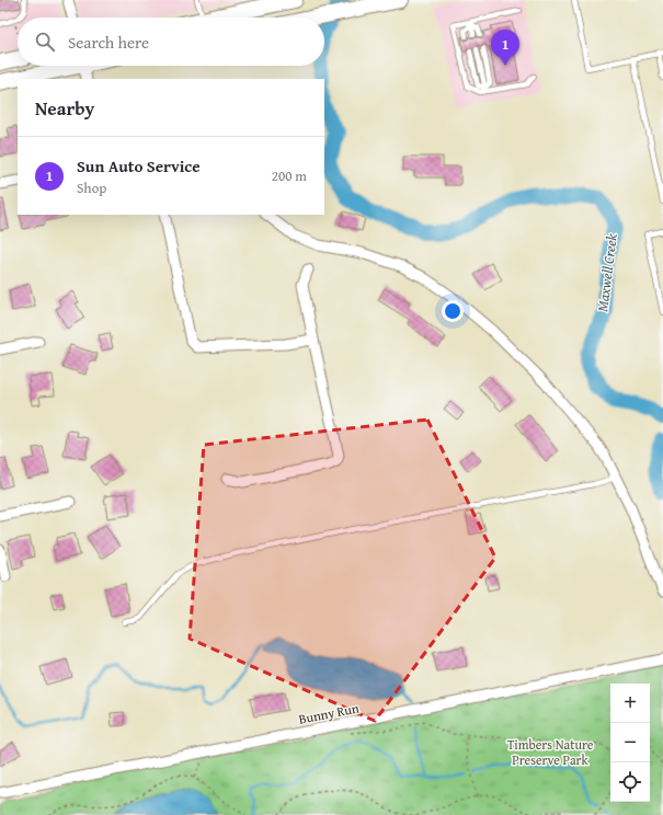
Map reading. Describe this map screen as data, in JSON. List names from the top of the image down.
{
  "streets": {
    "street": ["Bunny Run"]
  },
  "water": ["Maxwell Creek"],
  "parks": ["Timbers Nature Preserve Park"],
  "page": {
    "search": "Search here",
    "pins": "1",
    "heading": "Nearby",
    "list": [
      {
        "mark": "1",
        "name": "Sun Auto Service",
        "note": "Shop",
        "value": "200 m"
      }
    ],
    "map_buttons": ["+", "−"]
  }
}
